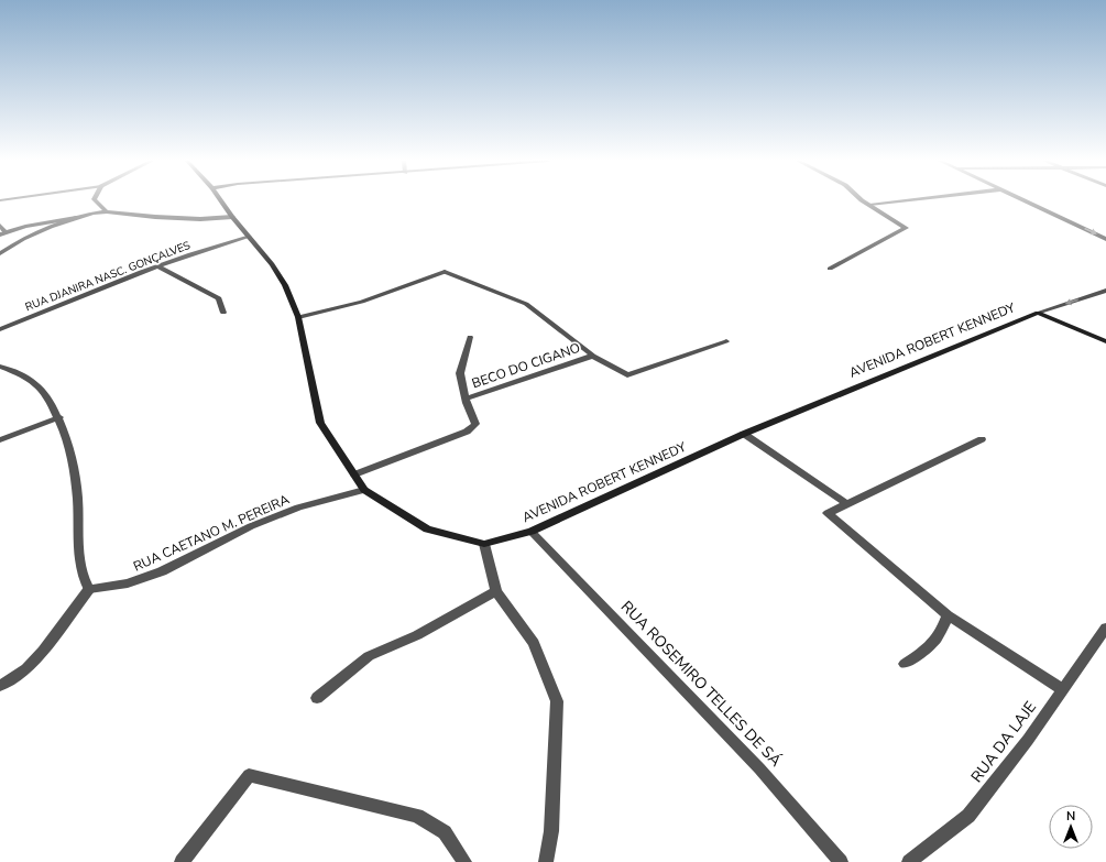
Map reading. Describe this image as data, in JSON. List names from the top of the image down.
{
  "streets": {
    "street": [
      "RUA DJANIRA NASC. GONÇALVES",
      "AVENIDA ROBERT KENNEDY",
      "BECO DO CIGANO",
      "RUA CAETANO M. PEREIRA",
      "RUA ROSEMIRO TELLES DE SÁ",
      "RUA DA LAJE"
    ]
  },
  "crossings": [
    ["RUA DJANIRA NASC. GONÇALVES", "AVENIDA ROBERT KENNEDY"],
    ["AVENIDA ROBERT KENNEDY", "RUA CAETANO M. PEREIRA"],
    ["AVENIDA ROBERT KENNEDY", "RUA ROSEMIRO TELLES DE SÁ"]
  ],
  "north": "top"
}
